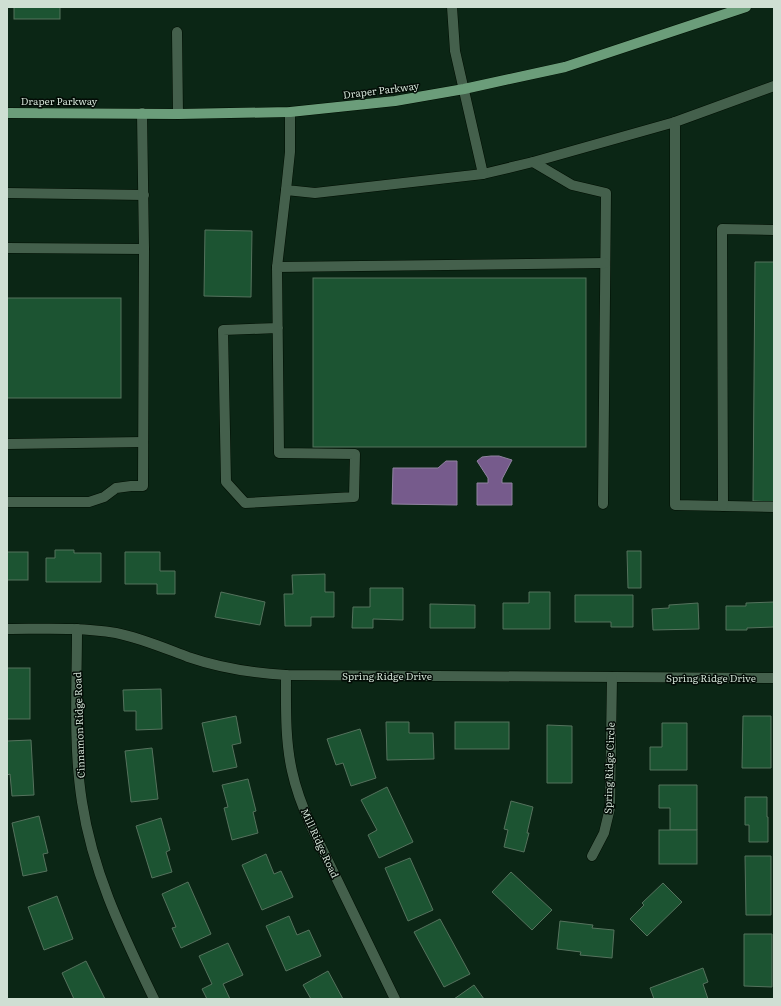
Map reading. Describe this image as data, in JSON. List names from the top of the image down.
{
  "streets": {
    "main road": ["Draper Parkway"],
    "street": [
      "Spring Ridge Drive",
      "Cinnamon Ridge Road",
      "Spring Ridge Circle",
      "Mill Ridge Road"
    ]
  },
  "crossings": [
    ["Spring Ridge Drive", "Cinnamon Ridge Road"],
    ["Spring Ridge Drive", "Spring Ridge Circle"],
    ["Spring Ridge Drive", "Mill Ridge Road"]
  ]
}
